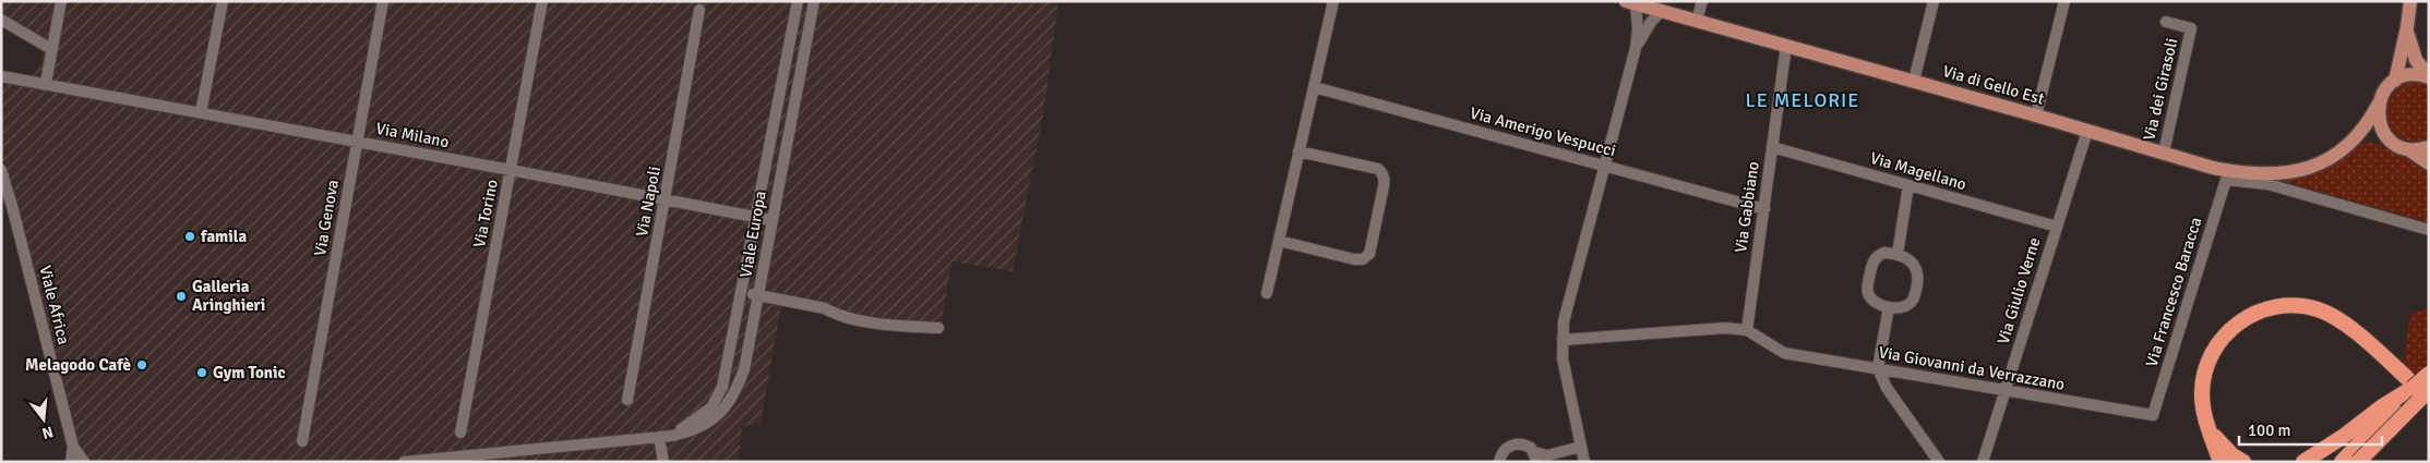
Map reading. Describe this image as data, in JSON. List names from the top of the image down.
{
  "streets": {
    "main road": ["Via di Gello Est"],
    "street": [
      "Via dei Girasoli",
      "Via Amerigo Vespucci",
      "Via Milano",
      "Via Magellano",
      "Via Napoli",
      "Via Gabbiano",
      "Via Torino",
      "Via Genova",
      "Viale Europa",
      "Via Giulio Verne",
      "Via Francesco Baracca",
      "Viale Africa",
      "Via Giovanni da Verrazzano"
    ]
  },
  "crossings": [
    ["Via di Gello Est", "Via dei Girasoli"],
    ["Via di Gello Est", "Via Gabbiano"],
    ["Via di Gello Est", "Via Giulio Verne"],
    ["Via Amerigo Vespucci", "Via Gabbiano"],
    ["Via Milano", "Via Napoli"],
    ["Via Milano", "Via Torino"],
    ["Via Milano", "Via Genova"],
    ["Via Milano", "Viale Europa"],
    ["Via Magellano", "Via Gabbiano"],
    ["Via Magellano", "Via Giulio Verne"],
    ["Via Gabbiano", "Via Giovanni da Verrazzano"],
    ["Via Giulio Verne", "Via Giovanni da Verrazzano"],
    ["Via Francesco Baracca", "Via Giovanni da Verrazzano"]
  ],
  "districts": ["LE MELORIE"],
  "places": [
    "famila",
    "Galleria Aringhieri",
    "Melagodo Cafè",
    "Gym Tonic"
  ],
  "scale_bar": "100 m",
  "north": "bottom"
}
